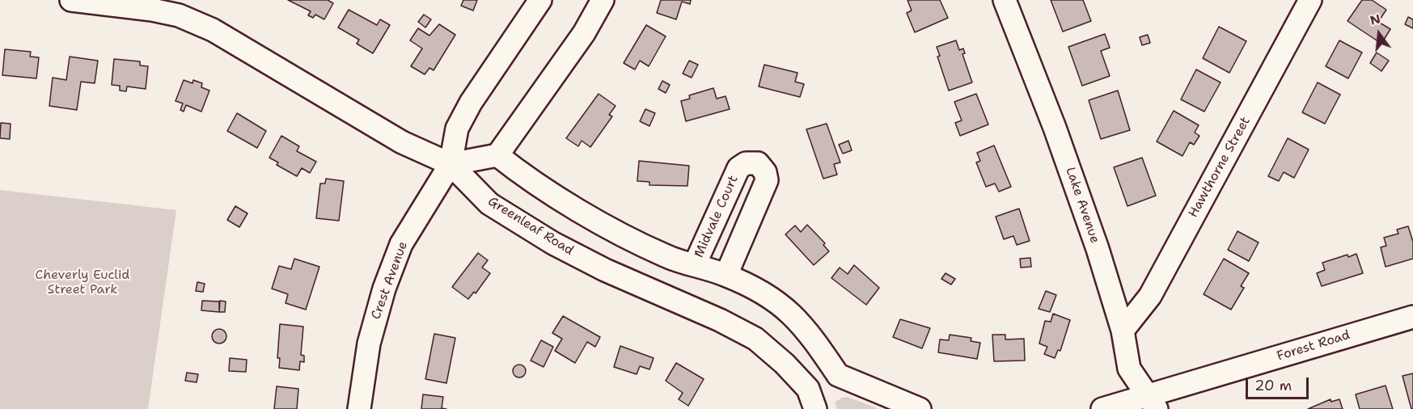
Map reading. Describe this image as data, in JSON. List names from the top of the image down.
{
  "streets": {
    "street": [
      "Hawthorne Street",
      "Lake Avenue",
      "Midvale Court",
      "Greenleaf Road",
      "Crest Avenue",
      "Forest Road"
    ]
  },
  "crossings": [
    ["Hawthorne Street", "Lake Avenue"],
    ["Lake Avenue", "Forest Road"],
    ["Greenleaf Road", "Crest Avenue"]
  ],
  "parks": ["Cheverly Euclid Street Park"],
  "scale_bar": "20 m",
  "north": "top"
}
